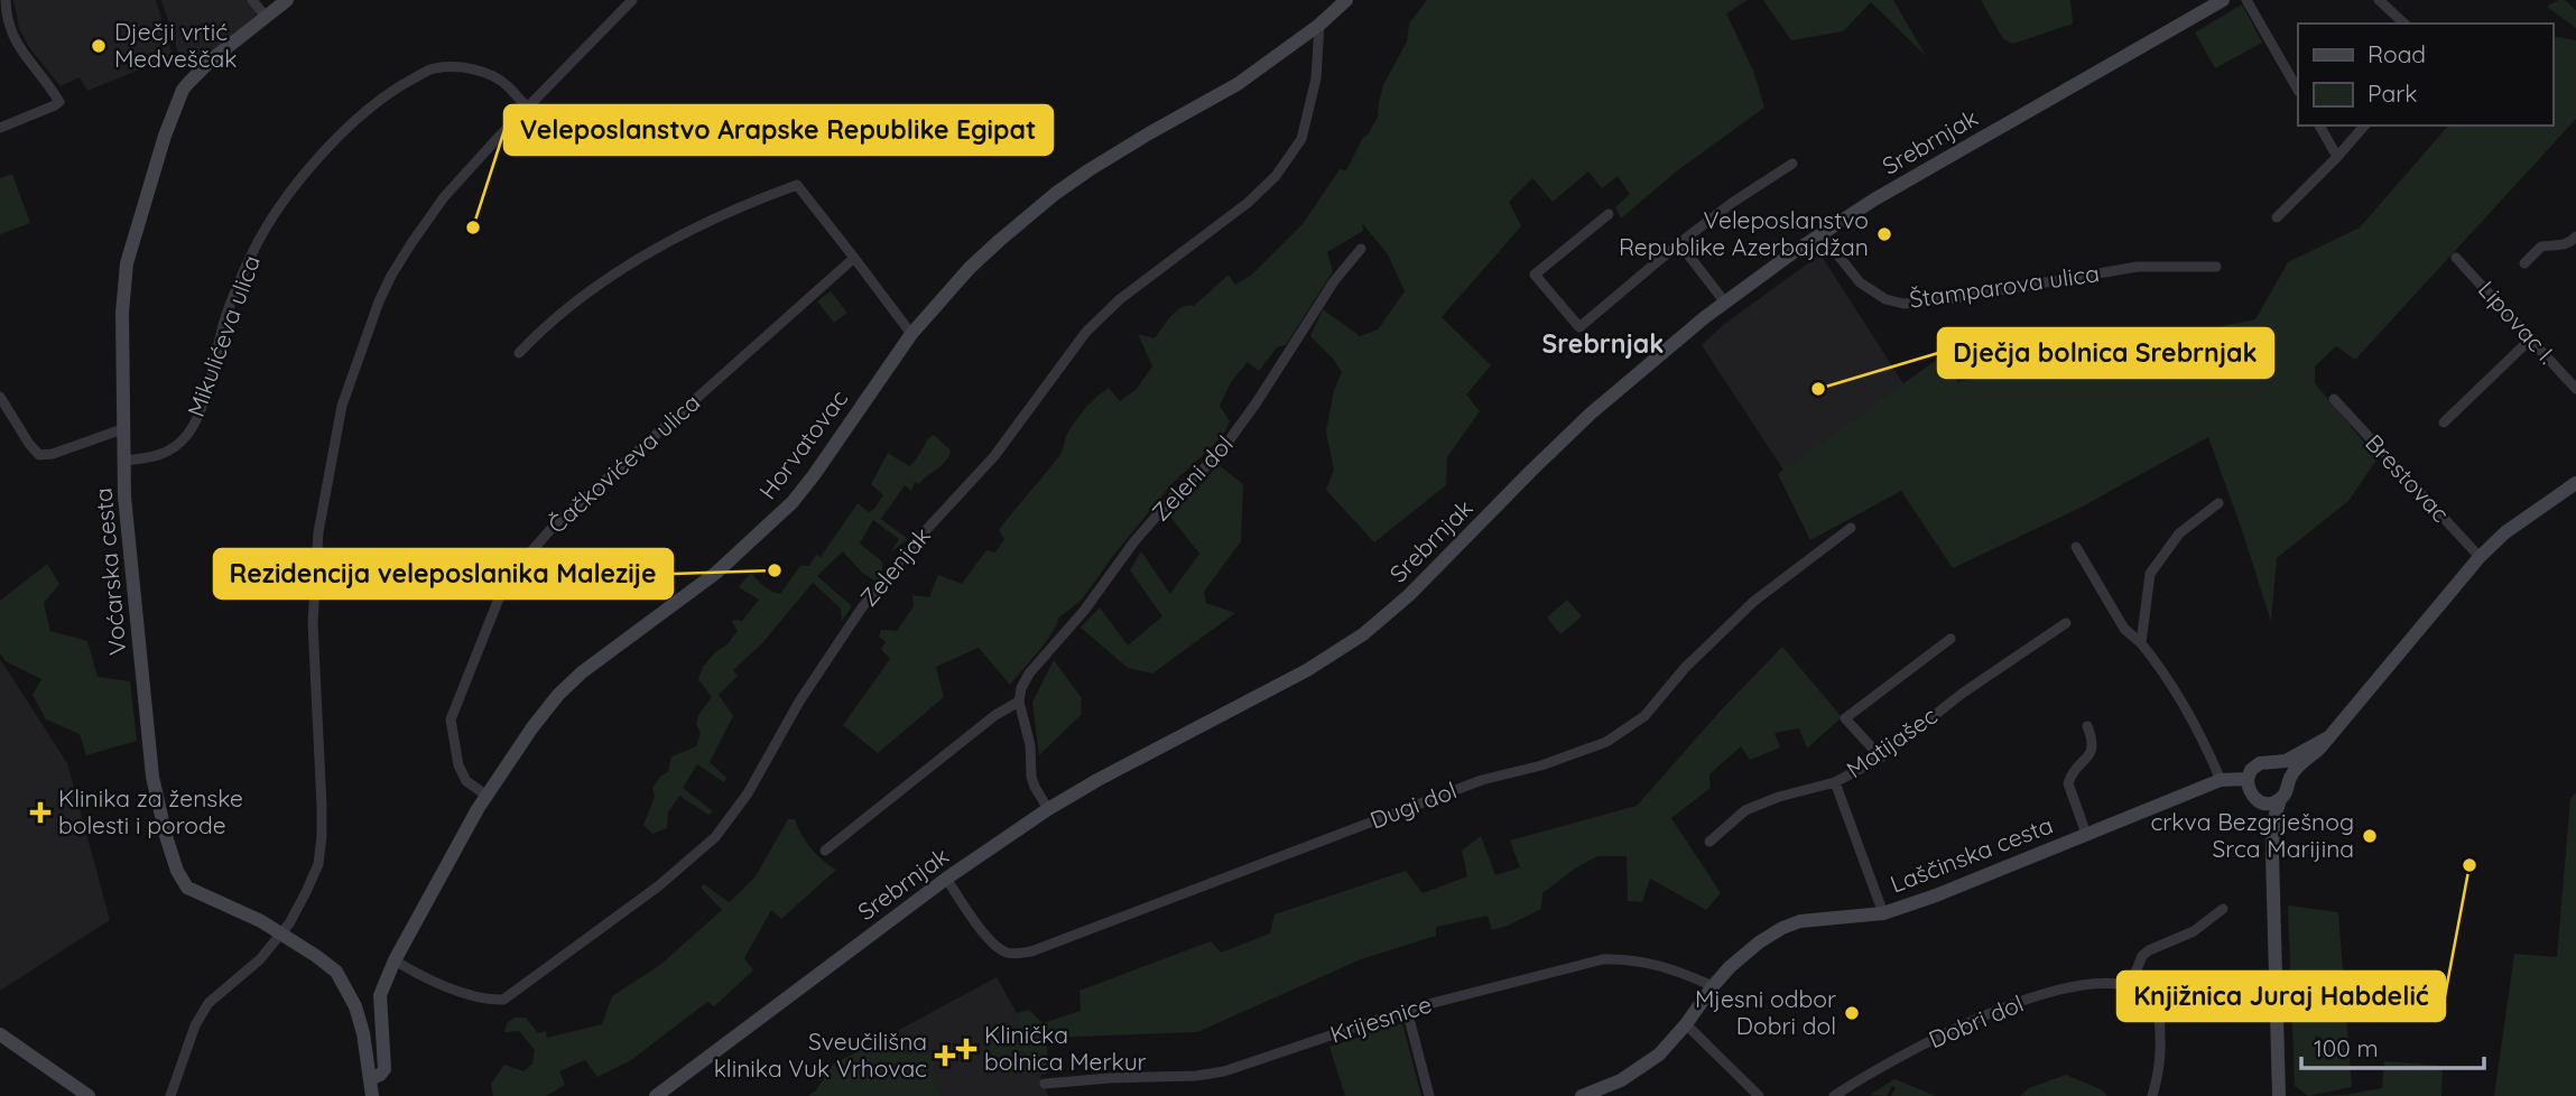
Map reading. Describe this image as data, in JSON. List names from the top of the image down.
{
  "streets": {
    "main road": [
      "Srebrnjak",
      "Horvatovac",
      "Voćarska cesta",
      "Laščinska cesta"
    ],
    "street": [
      "Štamparova ulica",
      "Lipovac I.",
      "Mikulićeva ulica",
      "Čačkovićeva ulica",
      "Zeleni dol",
      "Brestovac",
      "Zelenjak",
      "Matijašec",
      "Dugi dol",
      "Krijesnice",
      "Dobri dol"
    ]
  },
  "crossings": [
    ["Srebrnjak", "Štamparova ulica"],
    ["Srebrnjak", "Dugi dol"],
    ["Mikulićeva ulica", "Voćarska cesta"],
    ["Horvatovac", "Čačkovićeva ulica"],
    ["Horvatovac", "Zelenjak"],
    ["Horvatovac", "Voćarska cesta"],
    ["Laščinska cesta", "Krijesnice"]
  ],
  "districts": ["Srebrnjak"],
  "places": {
    "other": [
      "Dječji vrtić Medveščak",
      "Veleposlanstvo Arapske Republike Egipat",
      "Veleposlanstvo Republike Azerbajdžan",
      "Dječja bolnica Srebrnjak",
      "Rezidencija veleposlanika Malezije",
      "crkva Bezgrješnog Srca Marijina",
      "Knjižnica Juraj Habdelić",
      "Mjesni odbor Dobri dol"
    ],
    "health": ["Klinika za ženske bolesti i porode", "Klinička bolnica Merkur", "Sveučilišna klinika Vuk Vrhovac"]
  },
  "legend": ["Road", "Park"],
  "scale_bar": "100 m"
}
